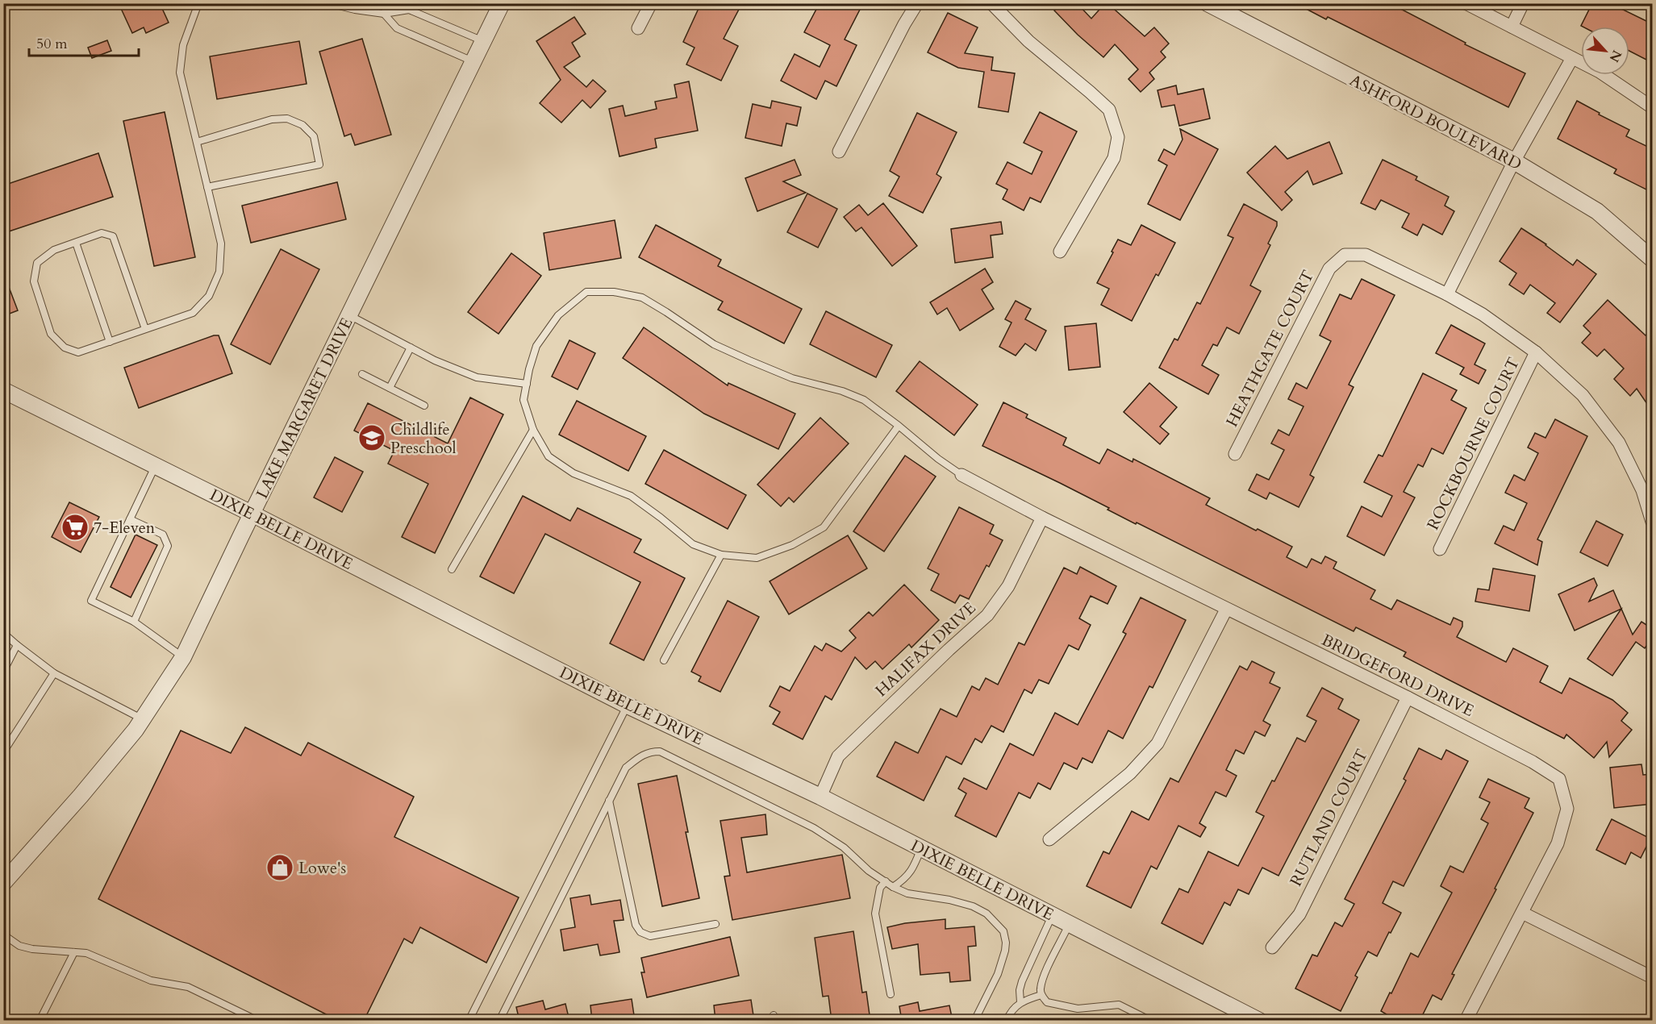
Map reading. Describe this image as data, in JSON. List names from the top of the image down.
{
  "streets": {
    "street": [
      "ASHFORD BOULEVARD",
      "HEATHGATE COURT",
      "LAKE MARGARET DRIVE",
      "ROCKBOURNE COURT",
      "DIXIE BELLE DRIVE",
      "HALIFAX DRIVE",
      "BRIDGEFORD DRIVE",
      "RUTLAND COURT"
    ]
  },
  "crossings": [
    ["HEATHGATE COURT", "ROCKBOURNE COURT"],
    ["LAKE MARGARET DRIVE", "DIXIE BELLE DRIVE"],
    ["DIXIE BELLE DRIVE", "HALIFAX DRIVE"],
    ["HALIFAX DRIVE", "BRIDGEFORD DRIVE"],
    ["BRIDGEFORD DRIVE", "RUTLAND COURT"]
  ],
  "places": {
    "school or university": ["Childlife Preschool"],
    "supermarket": ["7-Eleven"],
    "shop": ["Lowe's"]
  },
  "scale_bar": "50 m",
  "north": "bottom right"
}
